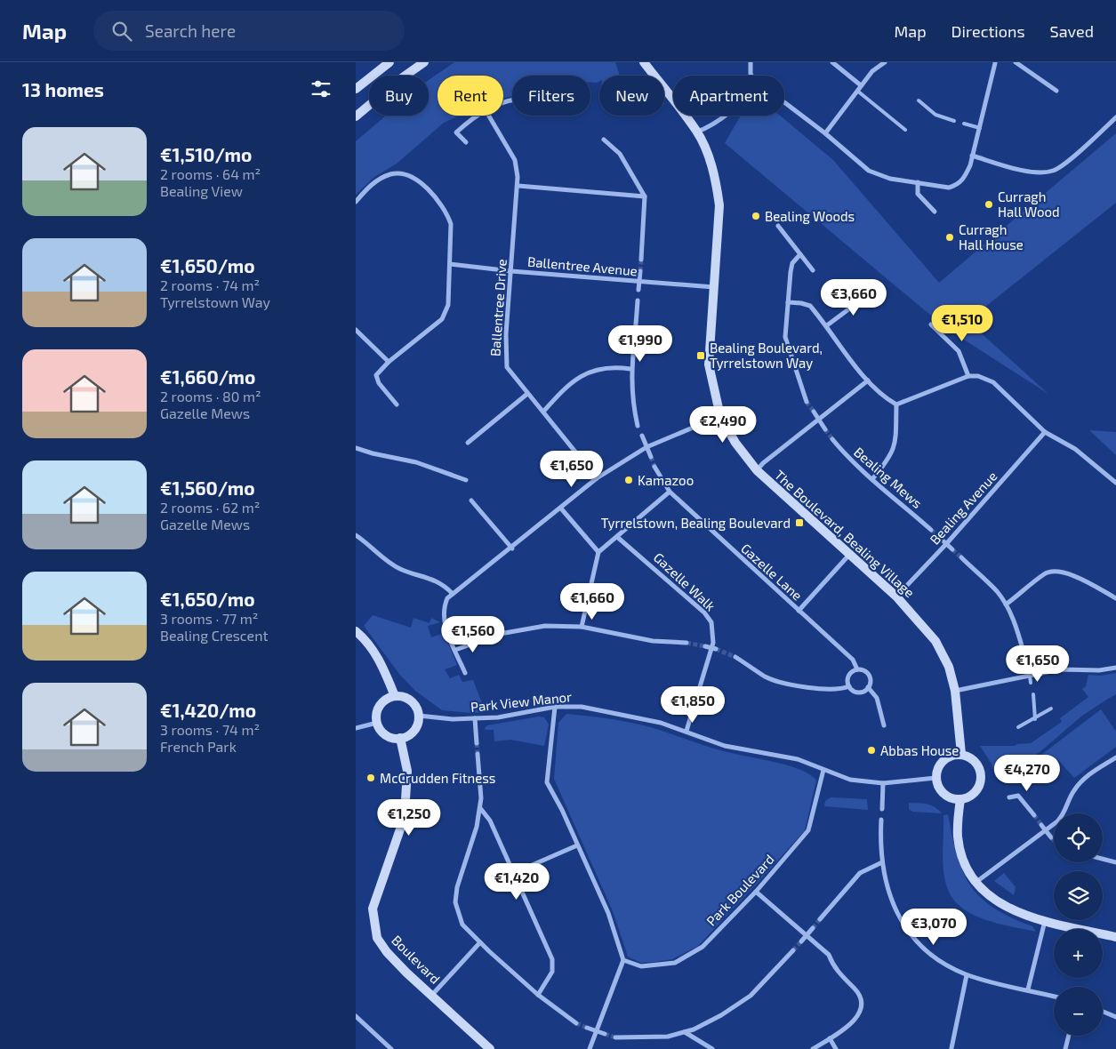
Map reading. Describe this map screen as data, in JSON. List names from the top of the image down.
{
  "streets": {
    "street": [
      "Ballentree Avenue",
      "Ballentree Drive",
      "Bealing Mews",
      "Bealing Avenue",
      "The Boulevard, Bealing Village",
      "Gazelle Lane",
      "Gazelle Walk",
      "Park View Manor",
      "Park Boulevard",
      "Boulevard"
    ]
  },
  "crossings": [
    ["Ballentree Avenue", "Ballentree Drive"],
    ["Ballentree Avenue", "The Boulevard, Bealing Village"],
    ["Bealing Avenue", "The Boulevard, Bealing Village"],
    ["The Boulevard, Bealing Village", "Park View Manor"],
    ["Gazelle Walk", "Park View Manor"],
    ["Park View Manor", "Park Boulevard"],
    ["Park View Manor", "Boulevard"]
  ],
  "places": {
    "other": [
      "Curragh Hall Wood",
      "Bealing Woods",
      "Curragh Hall House",
      "Kamazoo",
      "Abbas House",
      "McCrudden Fitness"
    ],
    "transit": ["Bealing Boulevard, Tyrrelstown Way", "Tyrrelstown, Bealing Boulevard"]
  },
  "page": {
    "header": "Map",
    "search": "Search here",
    "nav": ["Map", "Directions", "Saved"],
    "heading": "13 homes",
    "chip": [
      "Buy",
      "Rent",
      "Filters",
      "New",
      "Apartment"
    ],
    "list": [
      {
        "name": "€1,510/mo",
        "note": "2 rooms · 64 m² · Bealing View"
      },
      {
        "name": "€1,650/mo",
        "note": "2 rooms · 74 m² · Tyrrelstown Way"
      },
      {
        "name": "€1,660/mo",
        "note": "2 rooms · 80 m² · Gazelle Mews"
      },
      {
        "name": "€1,560/mo",
        "note": "2 rooms · 62 m² · Gazelle Mews"
      },
      {
        "name": "€1,650/mo",
        "note": "3 rooms · 77 m² · Bealing Crescent"
      },
      {
        "name": "€1,420/mo",
        "note": "3 rooms · 74 m² · French Park"
      }
    ],
    "price": [
      "€3,660",
      "€1,510",
      "€1,990",
      "€2,490",
      "€1,650",
      "€1,660",
      "€1,560",
      "€1,650",
      "€1,850",
      "€4,270",
      "€1,250",
      "€1,420",
      "€3,070"
    ],
    "map_buttons": ["+", "−"]
  }
}
